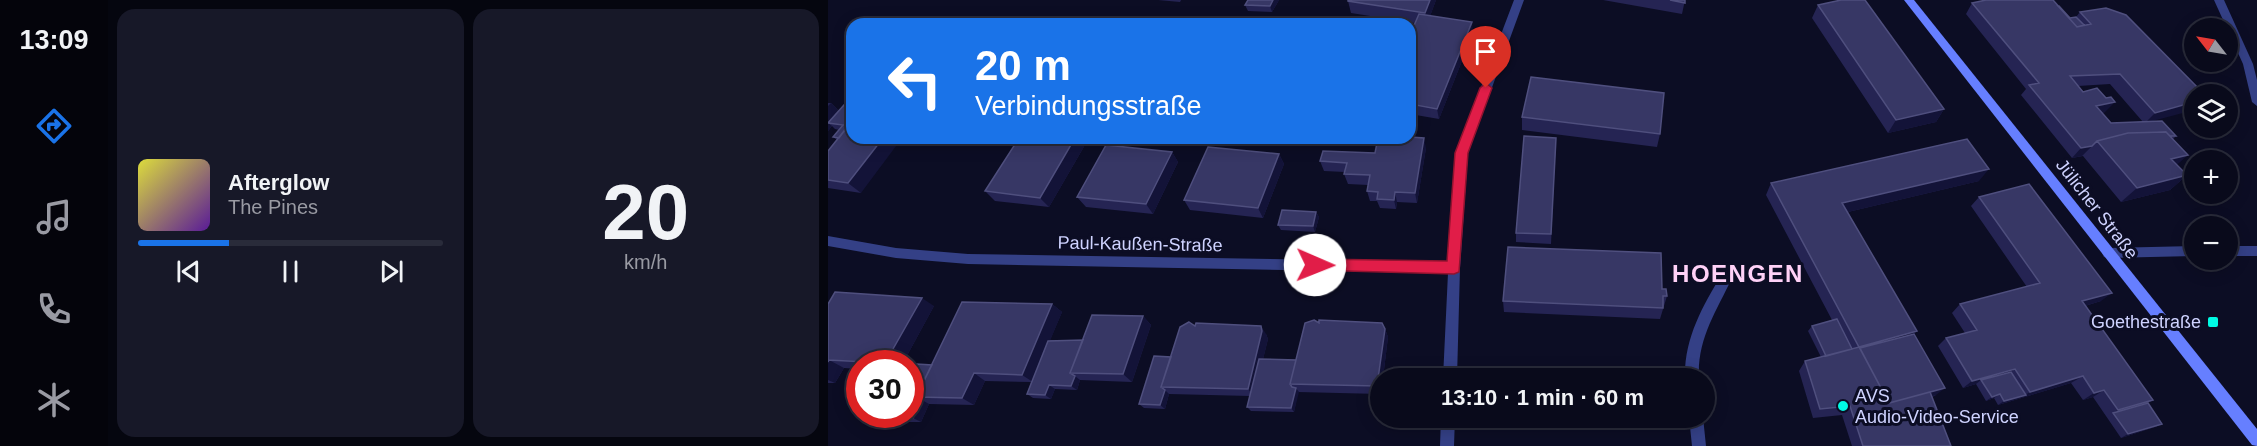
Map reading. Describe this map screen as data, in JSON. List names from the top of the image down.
{
  "streets": {
    "main road": ["Jülicher Straße"],
    "street": ["Paul-Kaußen-Straße"]
  },
  "districts": ["HOENGEN"],
  "places": {
    "transit": ["Goethestraße"],
    "other": ["AVS Audio-Video-Service"]
  },
  "north": "top left",
  "page": {
    "tabs": "13:09",
    "tile": ["20", "km/h"],
    "map_buttons": ["+", "−"],
    "turn": ["20 m", "Verbindungsstraße"],
    "song": ["Afterglow", "The Pines"],
    "limit": "30",
    "trip": "13:10 · 1 min · 60 m"
  }
}
